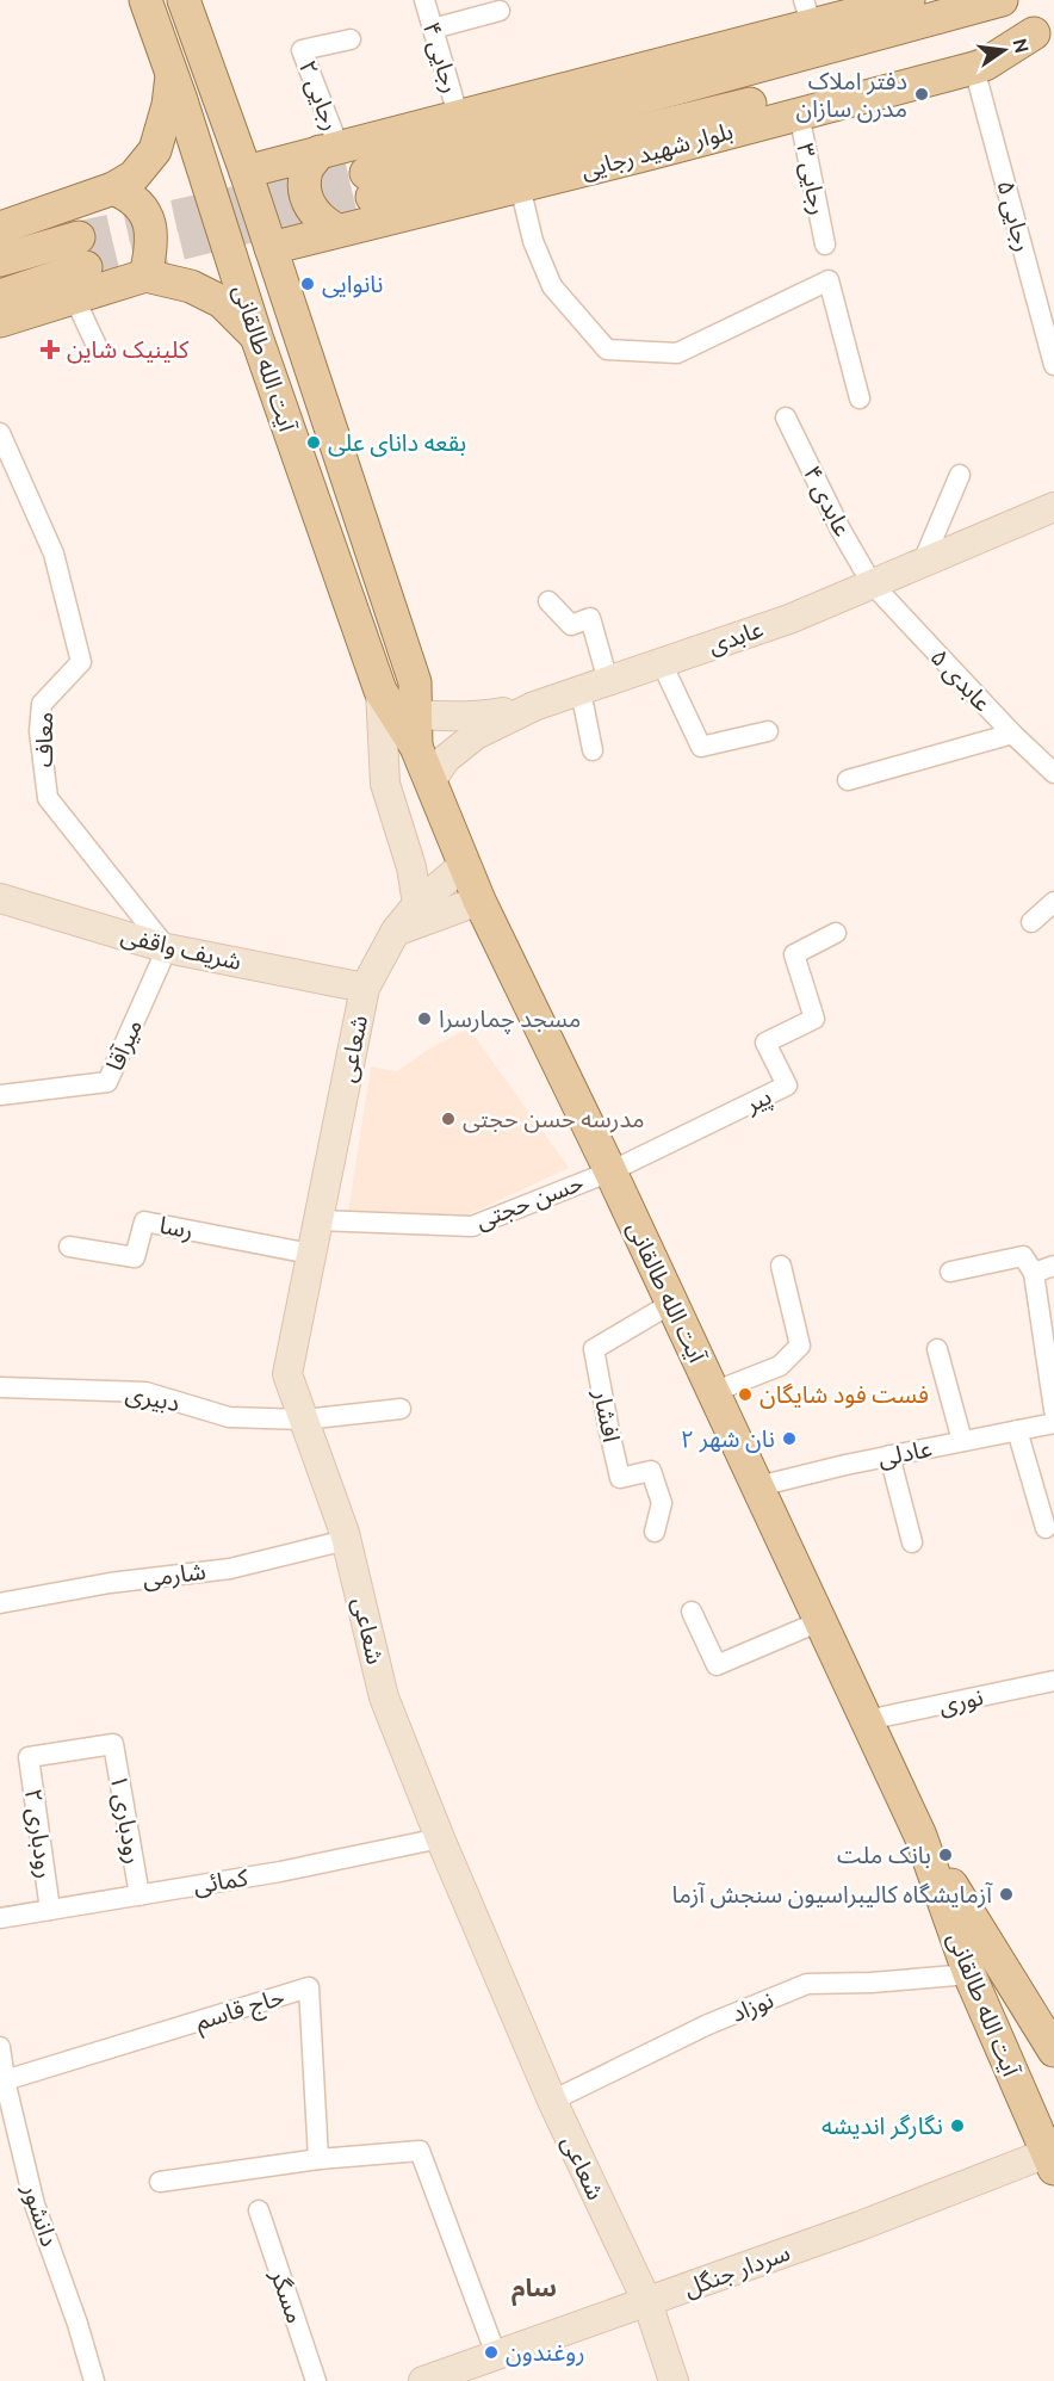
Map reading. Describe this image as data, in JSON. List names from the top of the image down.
{
  "streets": {
    "main road": ["بلوار شهید رجایی", "آیت الله طالقانی"],
    "street": [
      "رجایی ۴",
      "رجایی ۲",
      "رجایی ۳",
      "رجایی ۵",
      "عابدی ۴",
      "عابدی",
      "عابدی ۵",
      "معاف",
      "شریف واقفی",
      "میرآقا",
      "شعاعی",
      "پیر",
      "حسن حجتی",
      "رسا",
      "دبیری",
      "افشار",
      "عادلی",
      "شارمی",
      "نوری",
      "رودباری ۱",
      "رودباری ۲",
      "کمائی",
      "نوزاد",
      "حاج قاسم",
      "دانشور",
      "سردار جنگل",
      "مسگر"
    ]
  },
  "crossings": [
    ["بلوار شهید رجایی", "رجایی ۳"],
    ["بلوار شهید رجایی", "رجایی ۵"],
    ["بلوار شهید رجایی", "آیت الله طالقانی"],
    ["آیت الله طالقانی", "عابدی"],
    ["آیت الله طالقانی", "شعاعی"],
    ["آیت الله طالقانی", "پیر"],
    ["آیت الله طالقانی", "حسن حجتی"],
    ["آیت الله طالقانی", "افشار"],
    ["آیت الله طالقانی", "عادلی"],
    ["آیت الله طالقانی", "نوری"],
    ["آیت الله طالقانی", "نوزاد"],
    ["آیت الله طالقانی", "سردار جنگل"],
    ["عابدی ۴", "عابدی"],
    ["عابدی ۴", "عابدی ۵"],
    ["عابدی", "عابدی ۵"],
    ["معاف", "شریف واقفی"],
    ["معاف", "میرآقا"],
    ["شریف واقفی", "میرآقا"],
    ["شریف واقفی", "شعاعی"],
    ["شعاعی", "حسن حجتی"],
    ["شعاعی", "رسا"],
    ["شعاعی", "دبیری"],
    ["شعاعی", "شارمی"],
    ["شعاعی", "کمائی"],
    ["شعاعی", "نوزاد"],
    ["شعاعی", "سردار جنگل"],
    ["پیر", "حسن حجتی"],
    ["رودباری ۱", "رودباری ۲"],
    ["رودباری ۱", "کمائی"],
    ["رودباری ۲", "کمائی"],
    ["حاج قاسم", "دانشور"]
  ],
  "districts": ["سام"],
  "places": {
    "other": [
      "دفتر املاک مدرن سازان",
      "نانوایی",
      "بقعه دانای علی",
      "مسجد چمارسرا",
      "مدرسه حسن حجتی",
      "فست فود شایگان",
      "نان شهر ۲",
      "بانک ملت",
      "آزمایشگاه کالیبراسیون سنجش آزما",
      "نگارگر اندیشه",
      "روغندون"
    ],
    "health": ["کلینیک شاین"]
  },
  "north": "right"
}
